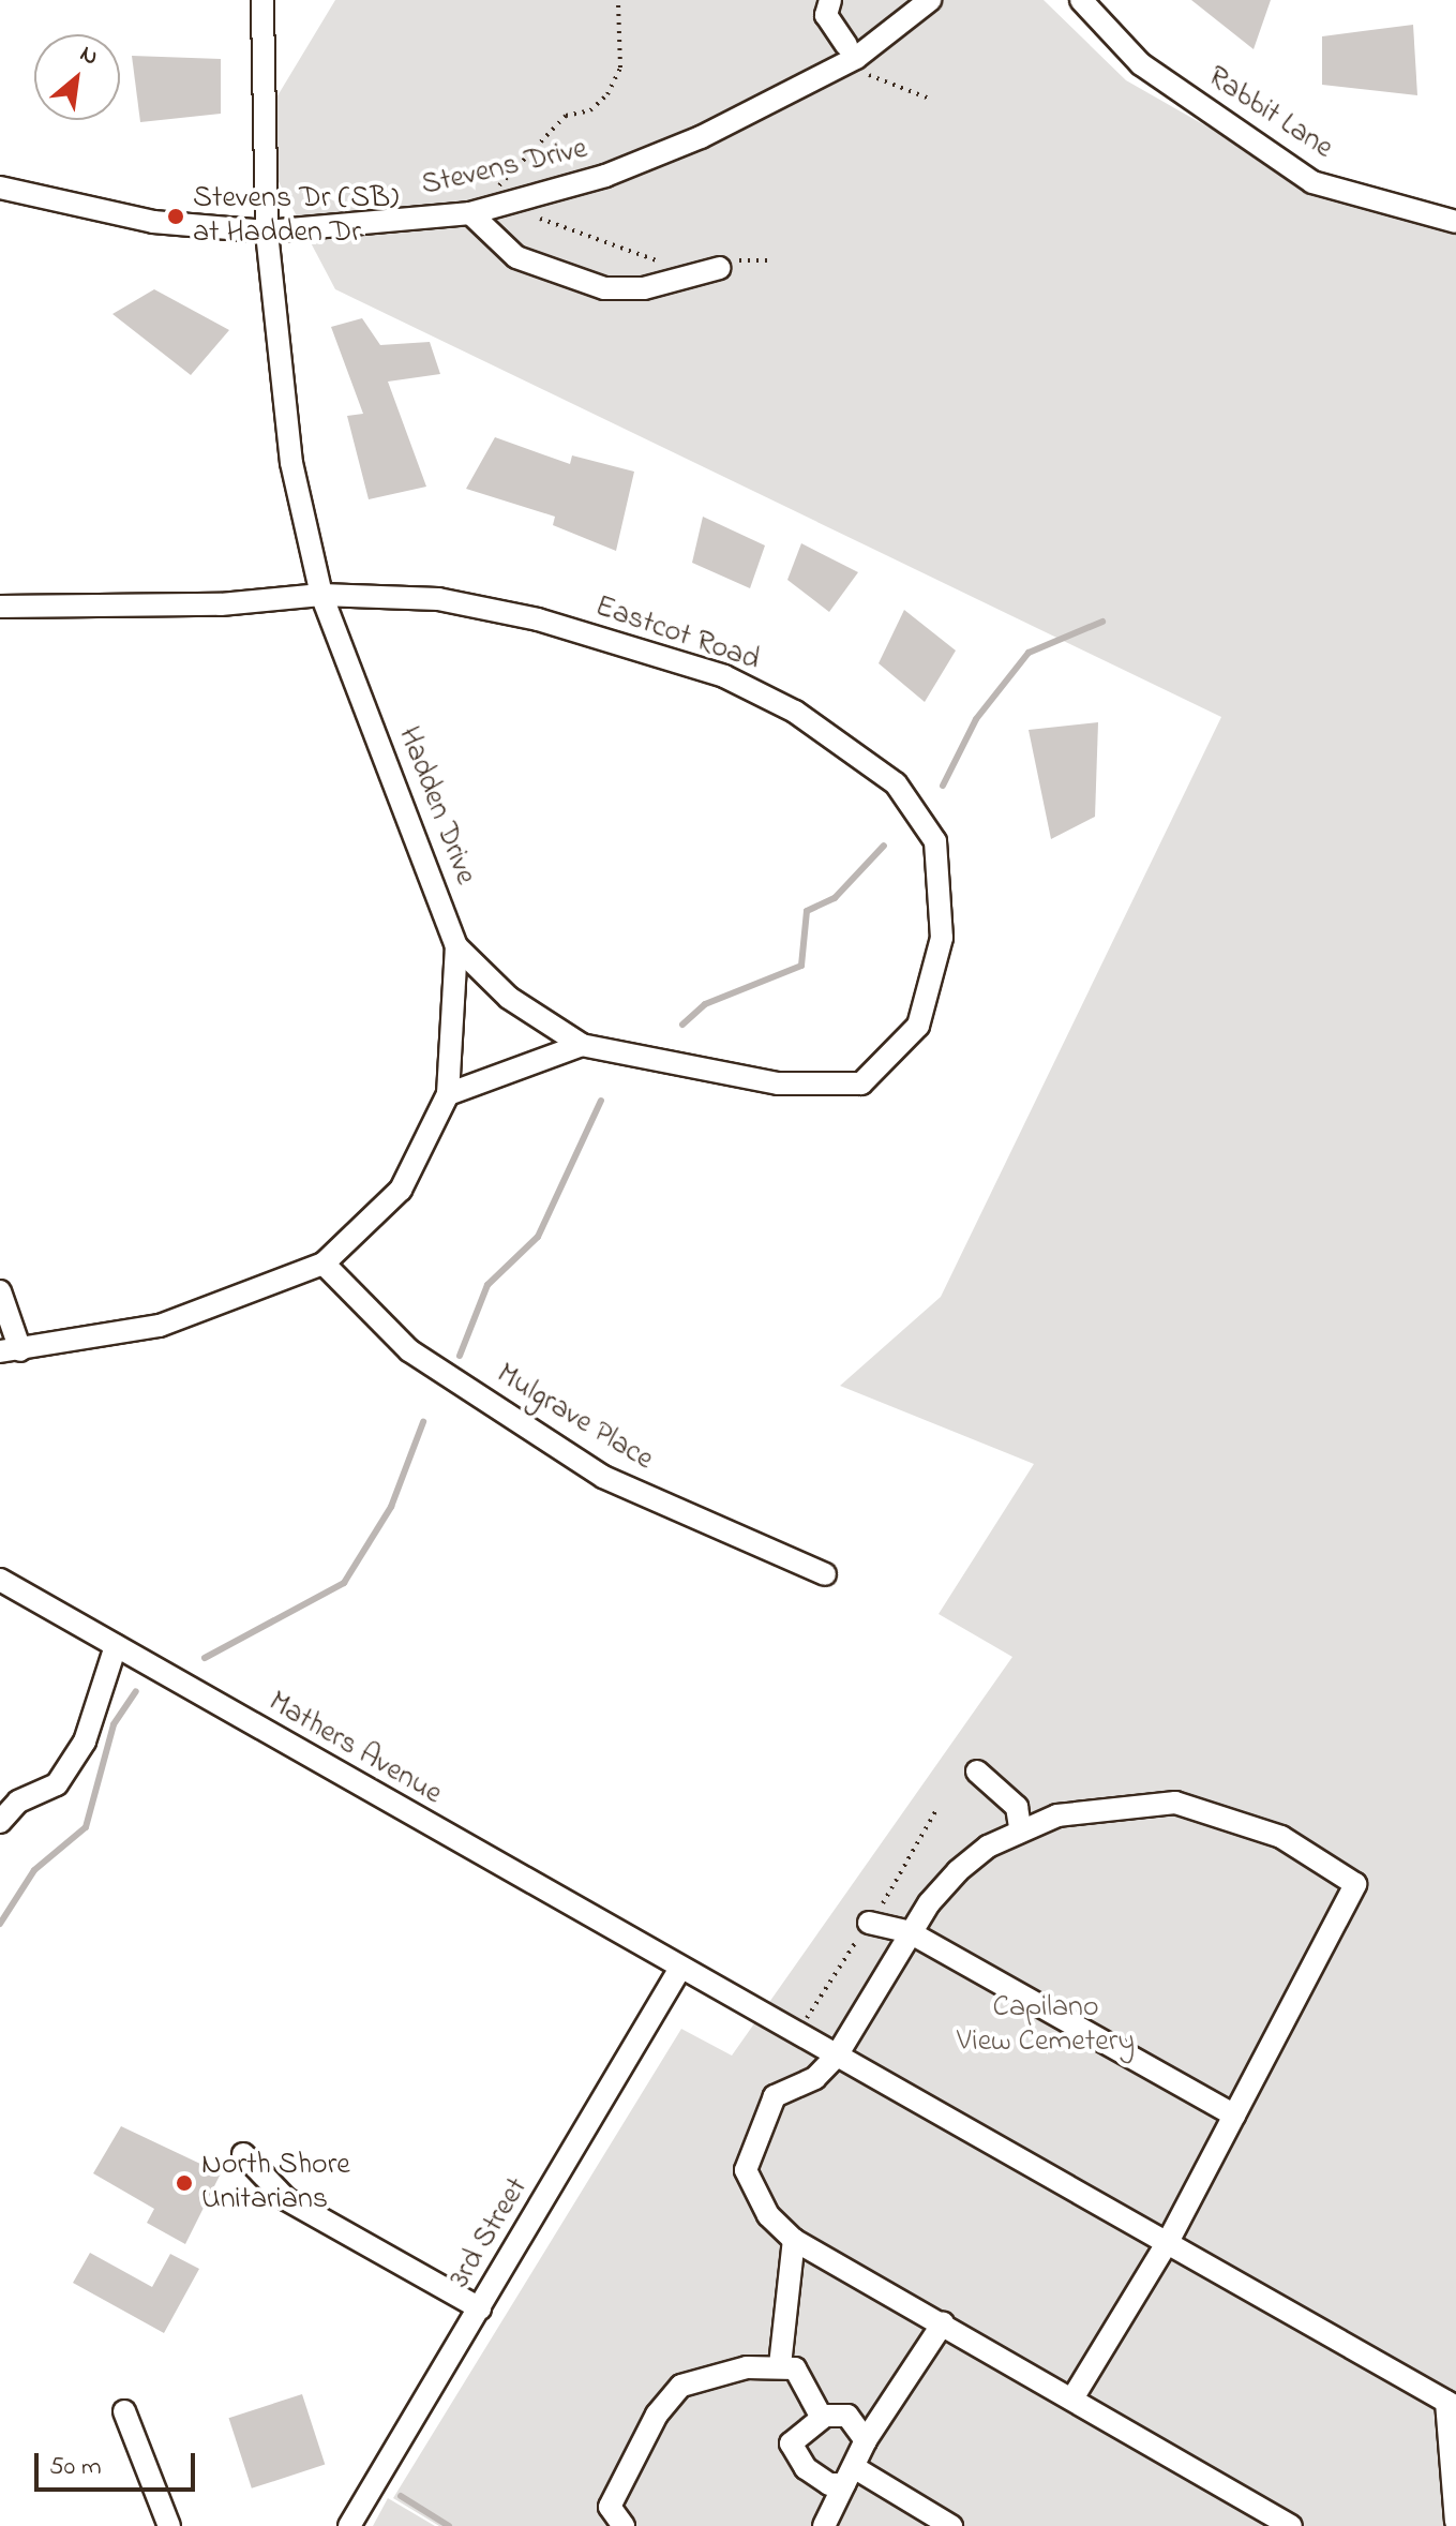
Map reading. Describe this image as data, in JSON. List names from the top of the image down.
{
  "streets": {
    "street": [
      "Rabbit Lane",
      "Stevens Drive",
      "Eastcot Road",
      "Hadden Drive",
      "Mulgrave Place",
      "Mathers Avenue",
      "3rd Street"
    ]
  },
  "crossings": [
    ["Stevens Drive", "Hadden Drive"],
    ["Eastcot Road", "Hadden Drive"],
    ["Hadden Drive", "Mulgrave Place"],
    ["Mathers Avenue", "3rd Street"]
  ],
  "parks": ["Capilano View Cemetery"],
  "places": ["Stevens Dr (SB) at Hadden Dr", "North Shore Unitarians"],
  "scale_bar": "50 m",
  "north": "top right"
}
